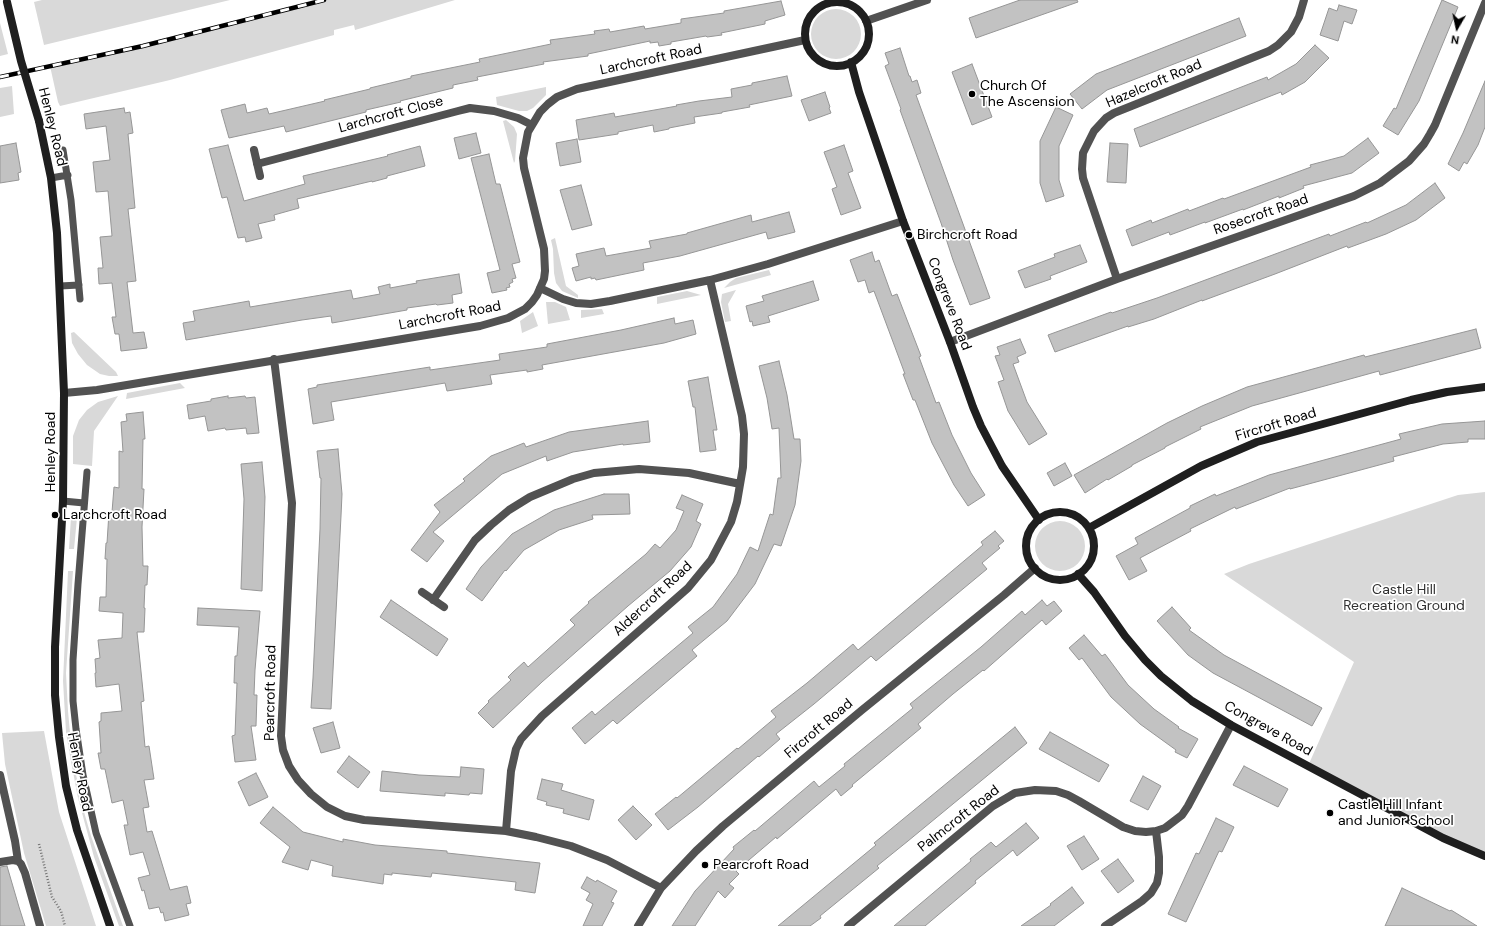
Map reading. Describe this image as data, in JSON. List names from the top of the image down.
{
  "streets": {
    "street": [
      "Larchcroft Road",
      "Hazelcroft Road",
      "Larchcroft Close",
      "Henley Road",
      "Rosecroft Road",
      "Congreve Road",
      "Fircroft Road",
      "Aldercroft Road",
      "Pearcroft Road",
      "Palmcroft Road"
    ]
  },
  "crossings": [
    ["Larchcroft Road", "Larchcroft Close"],
    ["Larchcroft Road", "Henley Road"],
    ["Larchcroft Road", "Congreve Road"],
    ["Larchcroft Road", "Pearcroft Road"],
    ["Hazelcroft Road", "Rosecroft Road"],
    ["Rosecroft Road", "Congreve Road"],
    ["Congreve Road", "Fircroft Road"],
    ["Congreve Road", "Palmcroft Road"],
    ["Fircroft Road", "Pearcroft Road"],
    ["Aldercroft Road", "Pearcroft Road"]
  ],
  "parks": ["Castle Hill Recreation Ground"],
  "places": [
    "Church Of The Ascension",
    "Birchcroft Road",
    "Larchcroft Road",
    "Castle Hill Infant and Junior School",
    "Pearcroft Road"
  ],
  "north": "bottom"
}
